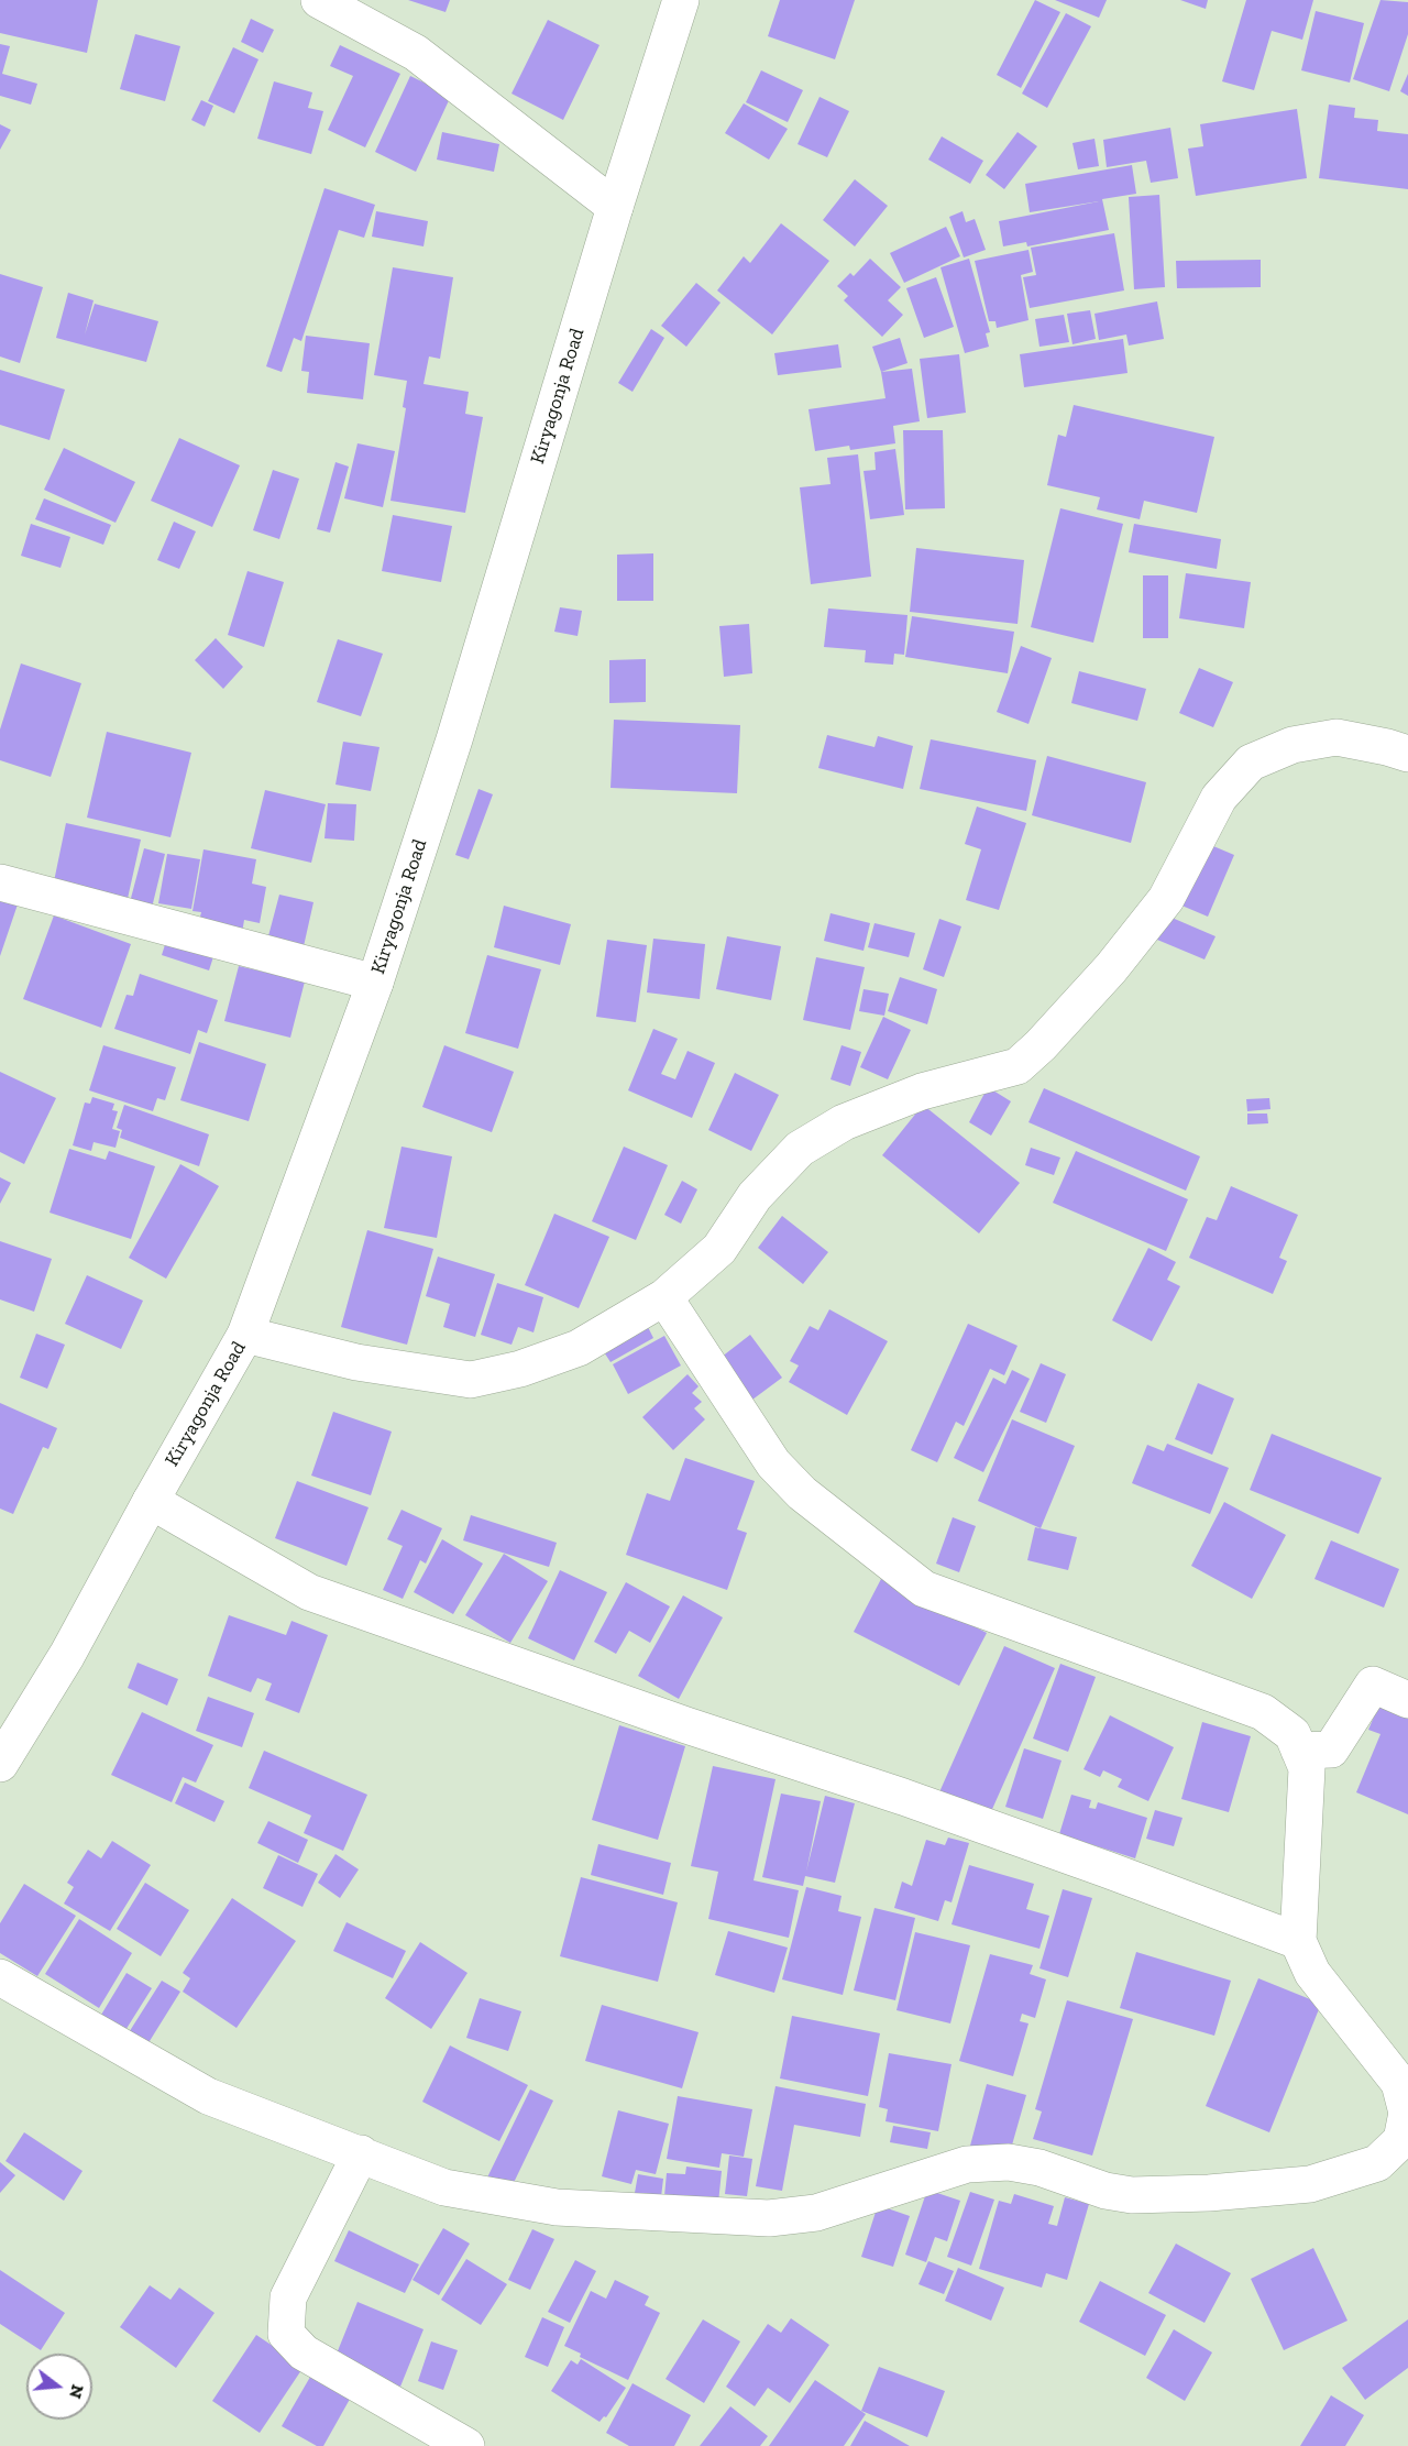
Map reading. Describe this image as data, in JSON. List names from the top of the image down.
{
  "streets": {
    "street": ["Kiryagonja Road"]
  },
  "north": "right"
}
